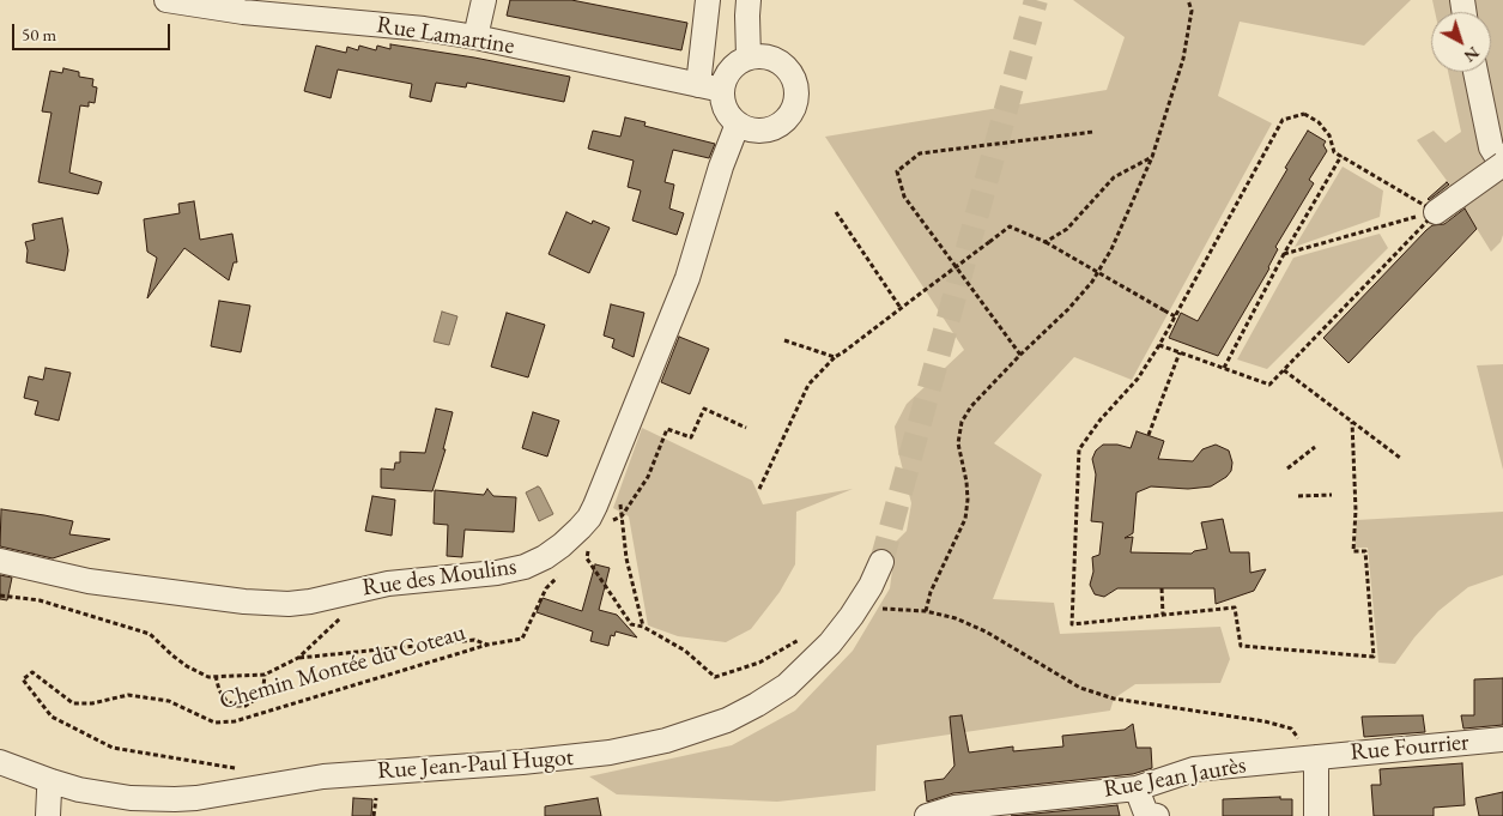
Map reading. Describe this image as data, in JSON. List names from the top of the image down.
{
  "streets": {
    "street": [
      "Rue Lamartine",
      "Rue des Moulins",
      "Rue Fourrier",
      "Rue Jean-Paul Hugot",
      "Rue Jean Jaurès"
    ],
    "path": ["Chemin Montée du Coteau"]
  },
  "crossings": [
    ["Rue Lamartine", "Rue des Moulins"],
    ["Chemin Montée du Coteau", "Rue Jean-Paul Hugot"],
    ["Rue Fourrier", "Rue Jean Jaurès"]
  ],
  "scale_bar": "50 m",
  "north": "bottom right"
}
